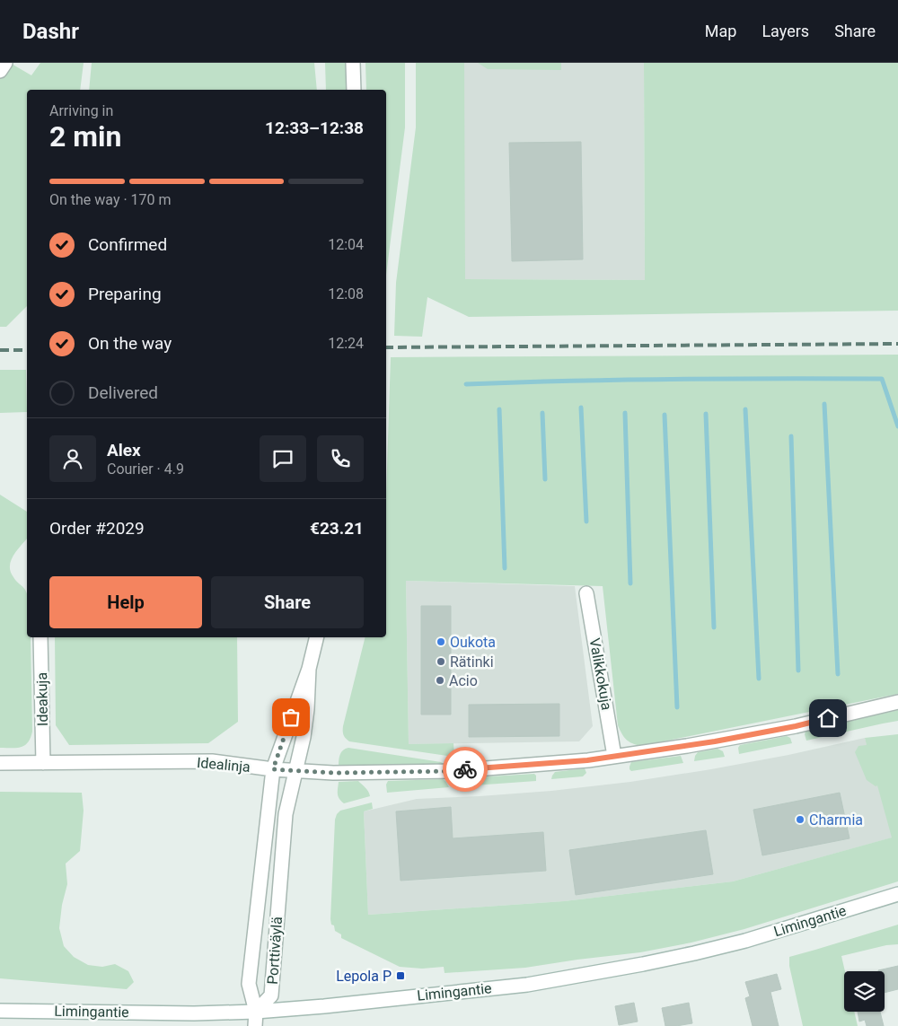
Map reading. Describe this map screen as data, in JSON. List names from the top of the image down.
{
  "streets": {
    "street": [
      "Valikkokuja",
      "Ideakuja",
      "Idealinja",
      "Limingantie",
      "Porttiväylä"
    ]
  },
  "crossings": [
    ["Valikkokuja", "Idealinja"],
    ["Ideakuja", "Idealinja"],
    ["Idealinja", "Porttiväylä"],
    ["Limingantie", "Porttiväylä"]
  ],
  "places": {
    "other": [
      "Oukota",
      "Rätinki",
      "Acio",
      "Charmia"
    ],
    "transit": ["Lepola P"]
  },
  "page": {
    "header": "Dashr",
    "nav": ["Map", "Layers", "Share"],
    "heading": ["2 min", "Arriving in", "12:33–12:38"],
    "panel": [
      "Alex",
      "Courier · 4.9",
      "Order #2029",
      "€23.21"
    ],
    "bar": "On the way · 170 m",
    "list": [
      ["Confirmed", "12:04"],
      ["Preparing", "12:08"],
      ["On the way", "12:24"],
      "Delivered"
    ],
    "buttons": ["Help", "Share"]
  }
}
